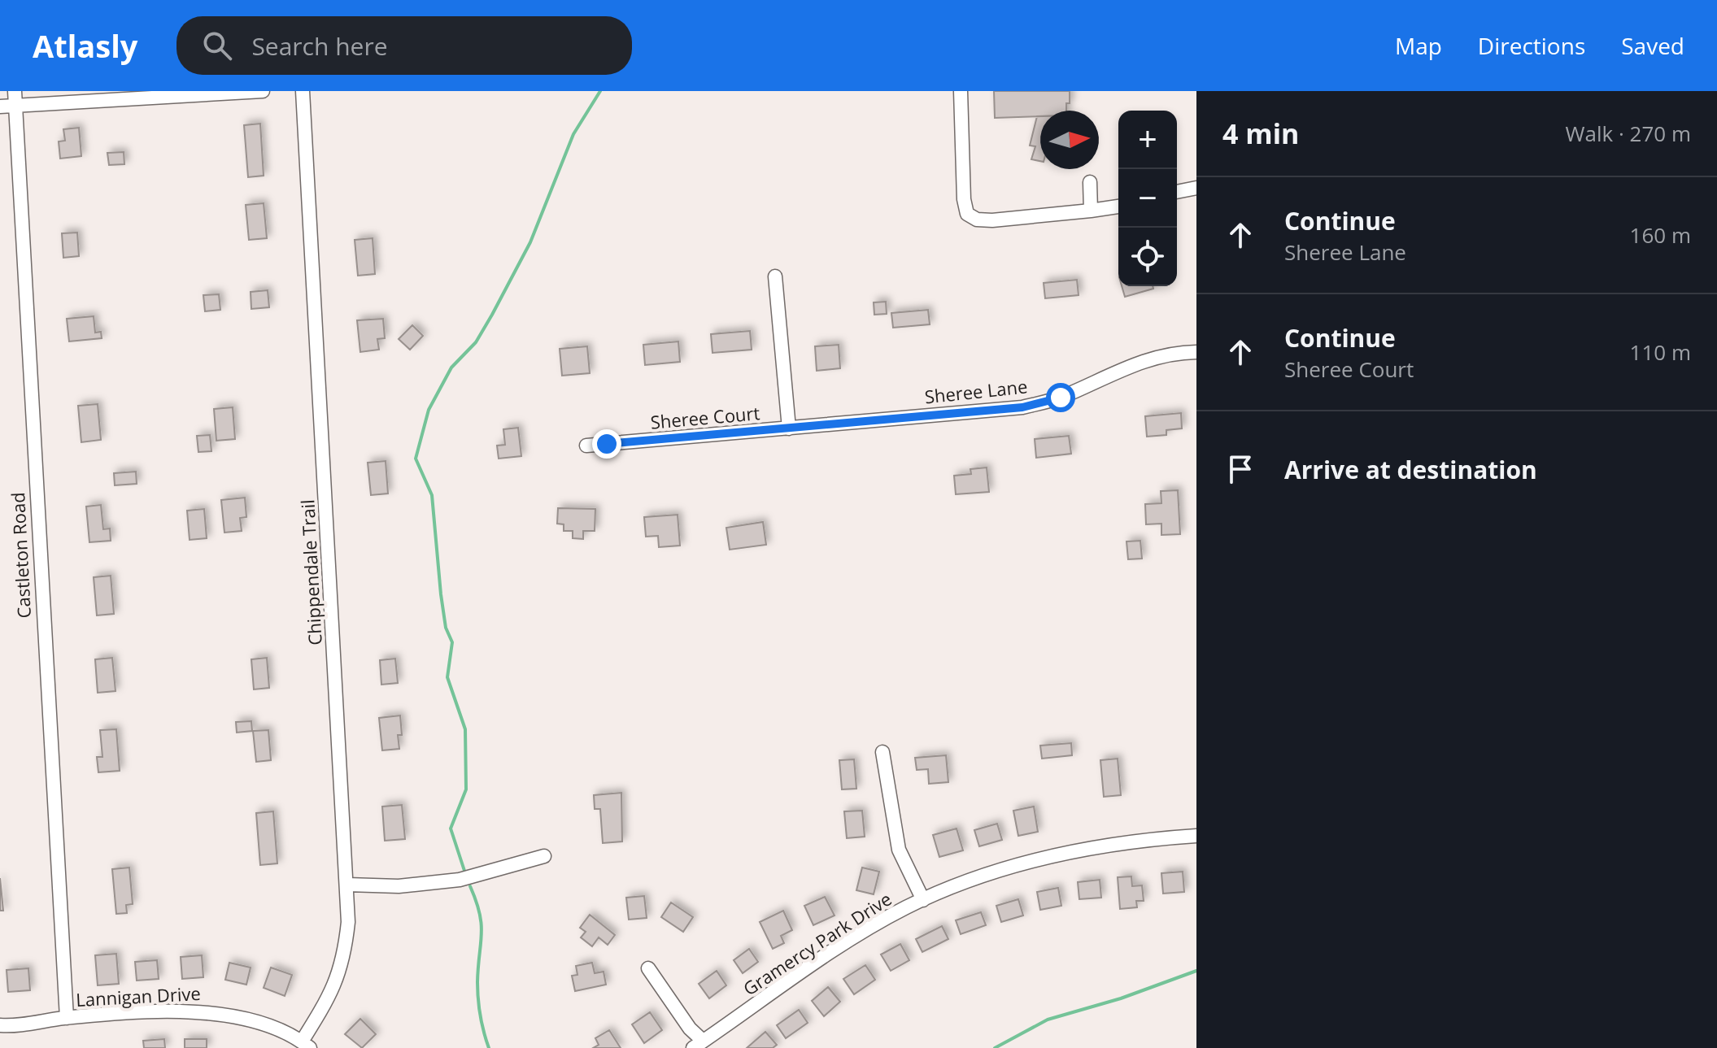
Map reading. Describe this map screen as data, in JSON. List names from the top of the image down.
{
  "streets": {
    "street": [
      "Sheree Lane",
      "Sheree Court",
      "Castleton Road",
      "Chippendale Trail",
      "Gramercy Park Drive",
      "Lannigan Drive"
    ]
  },
  "crossings": [
    ["Sheree Lane", "Sheree Court"],
    ["Castleton Road", "Lannigan Drive"],
    ["Chippendale Trail", "Lannigan Drive"]
  ],
  "north": "right",
  "page": {
    "header": "Atlasly",
    "search": "Search here",
    "nav": ["Map", "Directions", "Saved"],
    "heading": ["4 min", "Walk · 270 m"],
    "map_buttons": ["+", "−"],
    "list": [
      ["Continue", "Sheree Lane", "160 m"],
      ["Continue", "Sheree Court", "110 m"],
      "Arrive at destination"
    ]
  }
}
